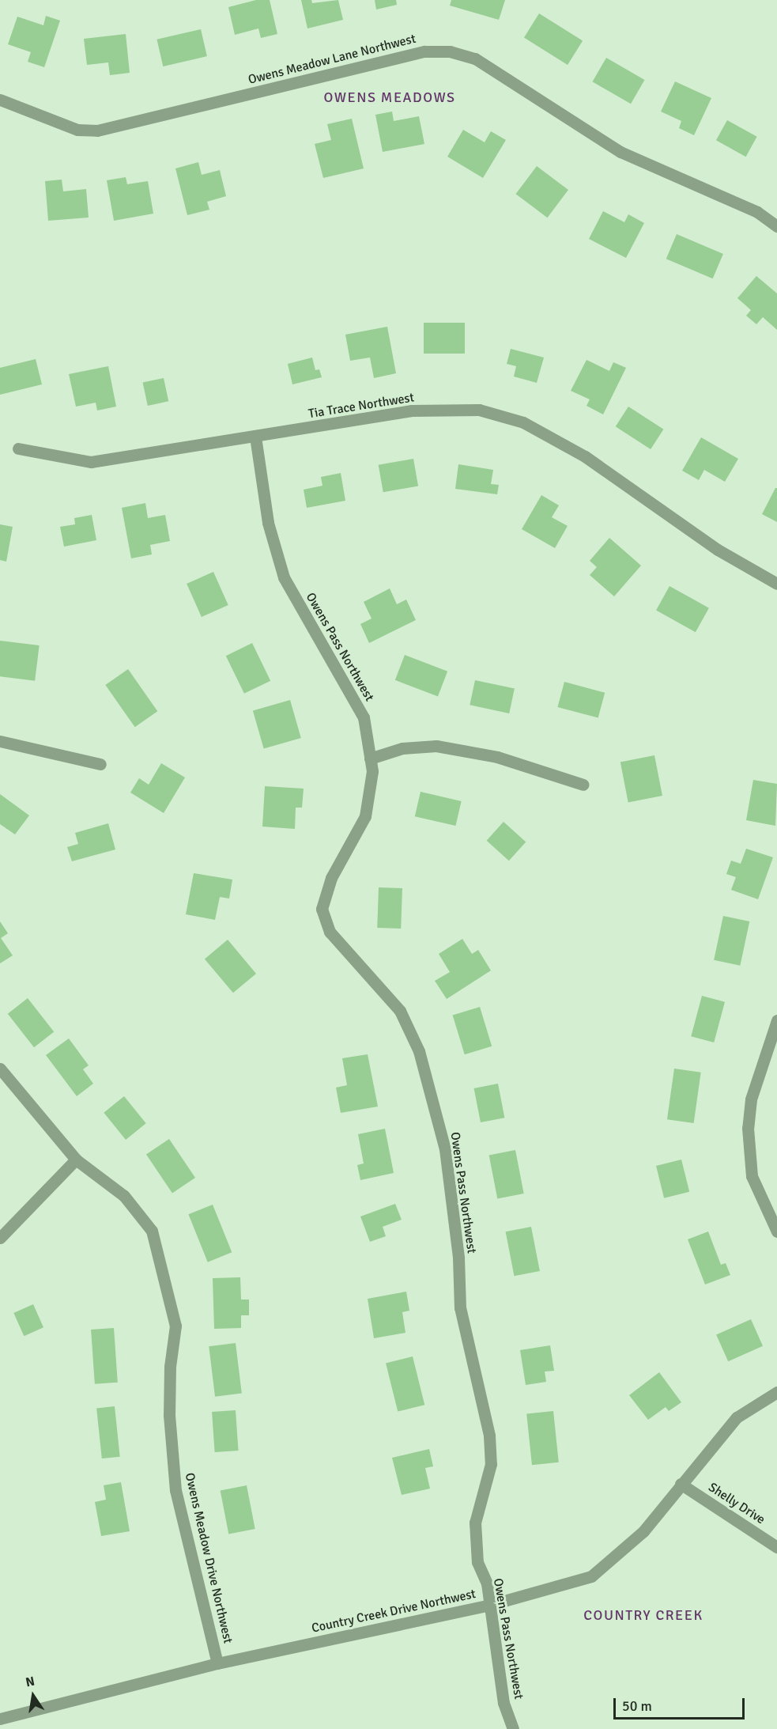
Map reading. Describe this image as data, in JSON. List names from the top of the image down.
{
  "streets": {
    "street": [
      "Owens Meadow Lane Northwest",
      "Tia Trace Northwest",
      "Owens Pass Northwest",
      "Shelly Drive",
      "Owens Meadow Drive Northwest",
      "Country Creek Drive Northwest"
    ]
  },
  "crossings": [
    ["Tia Trace Northwest", "Owens Pass Northwest"],
    ["Owens Pass Northwest", "Country Creek Drive Northwest"],
    ["Shelly Drive", "Country Creek Drive Northwest"],
    ["Owens Meadow Drive Northwest", "Country Creek Drive Northwest"]
  ],
  "districts": ["OWENS MEADOWS", "COUNTRY CREEK"],
  "scale_bar": "50 m",
  "north": "top"
}
